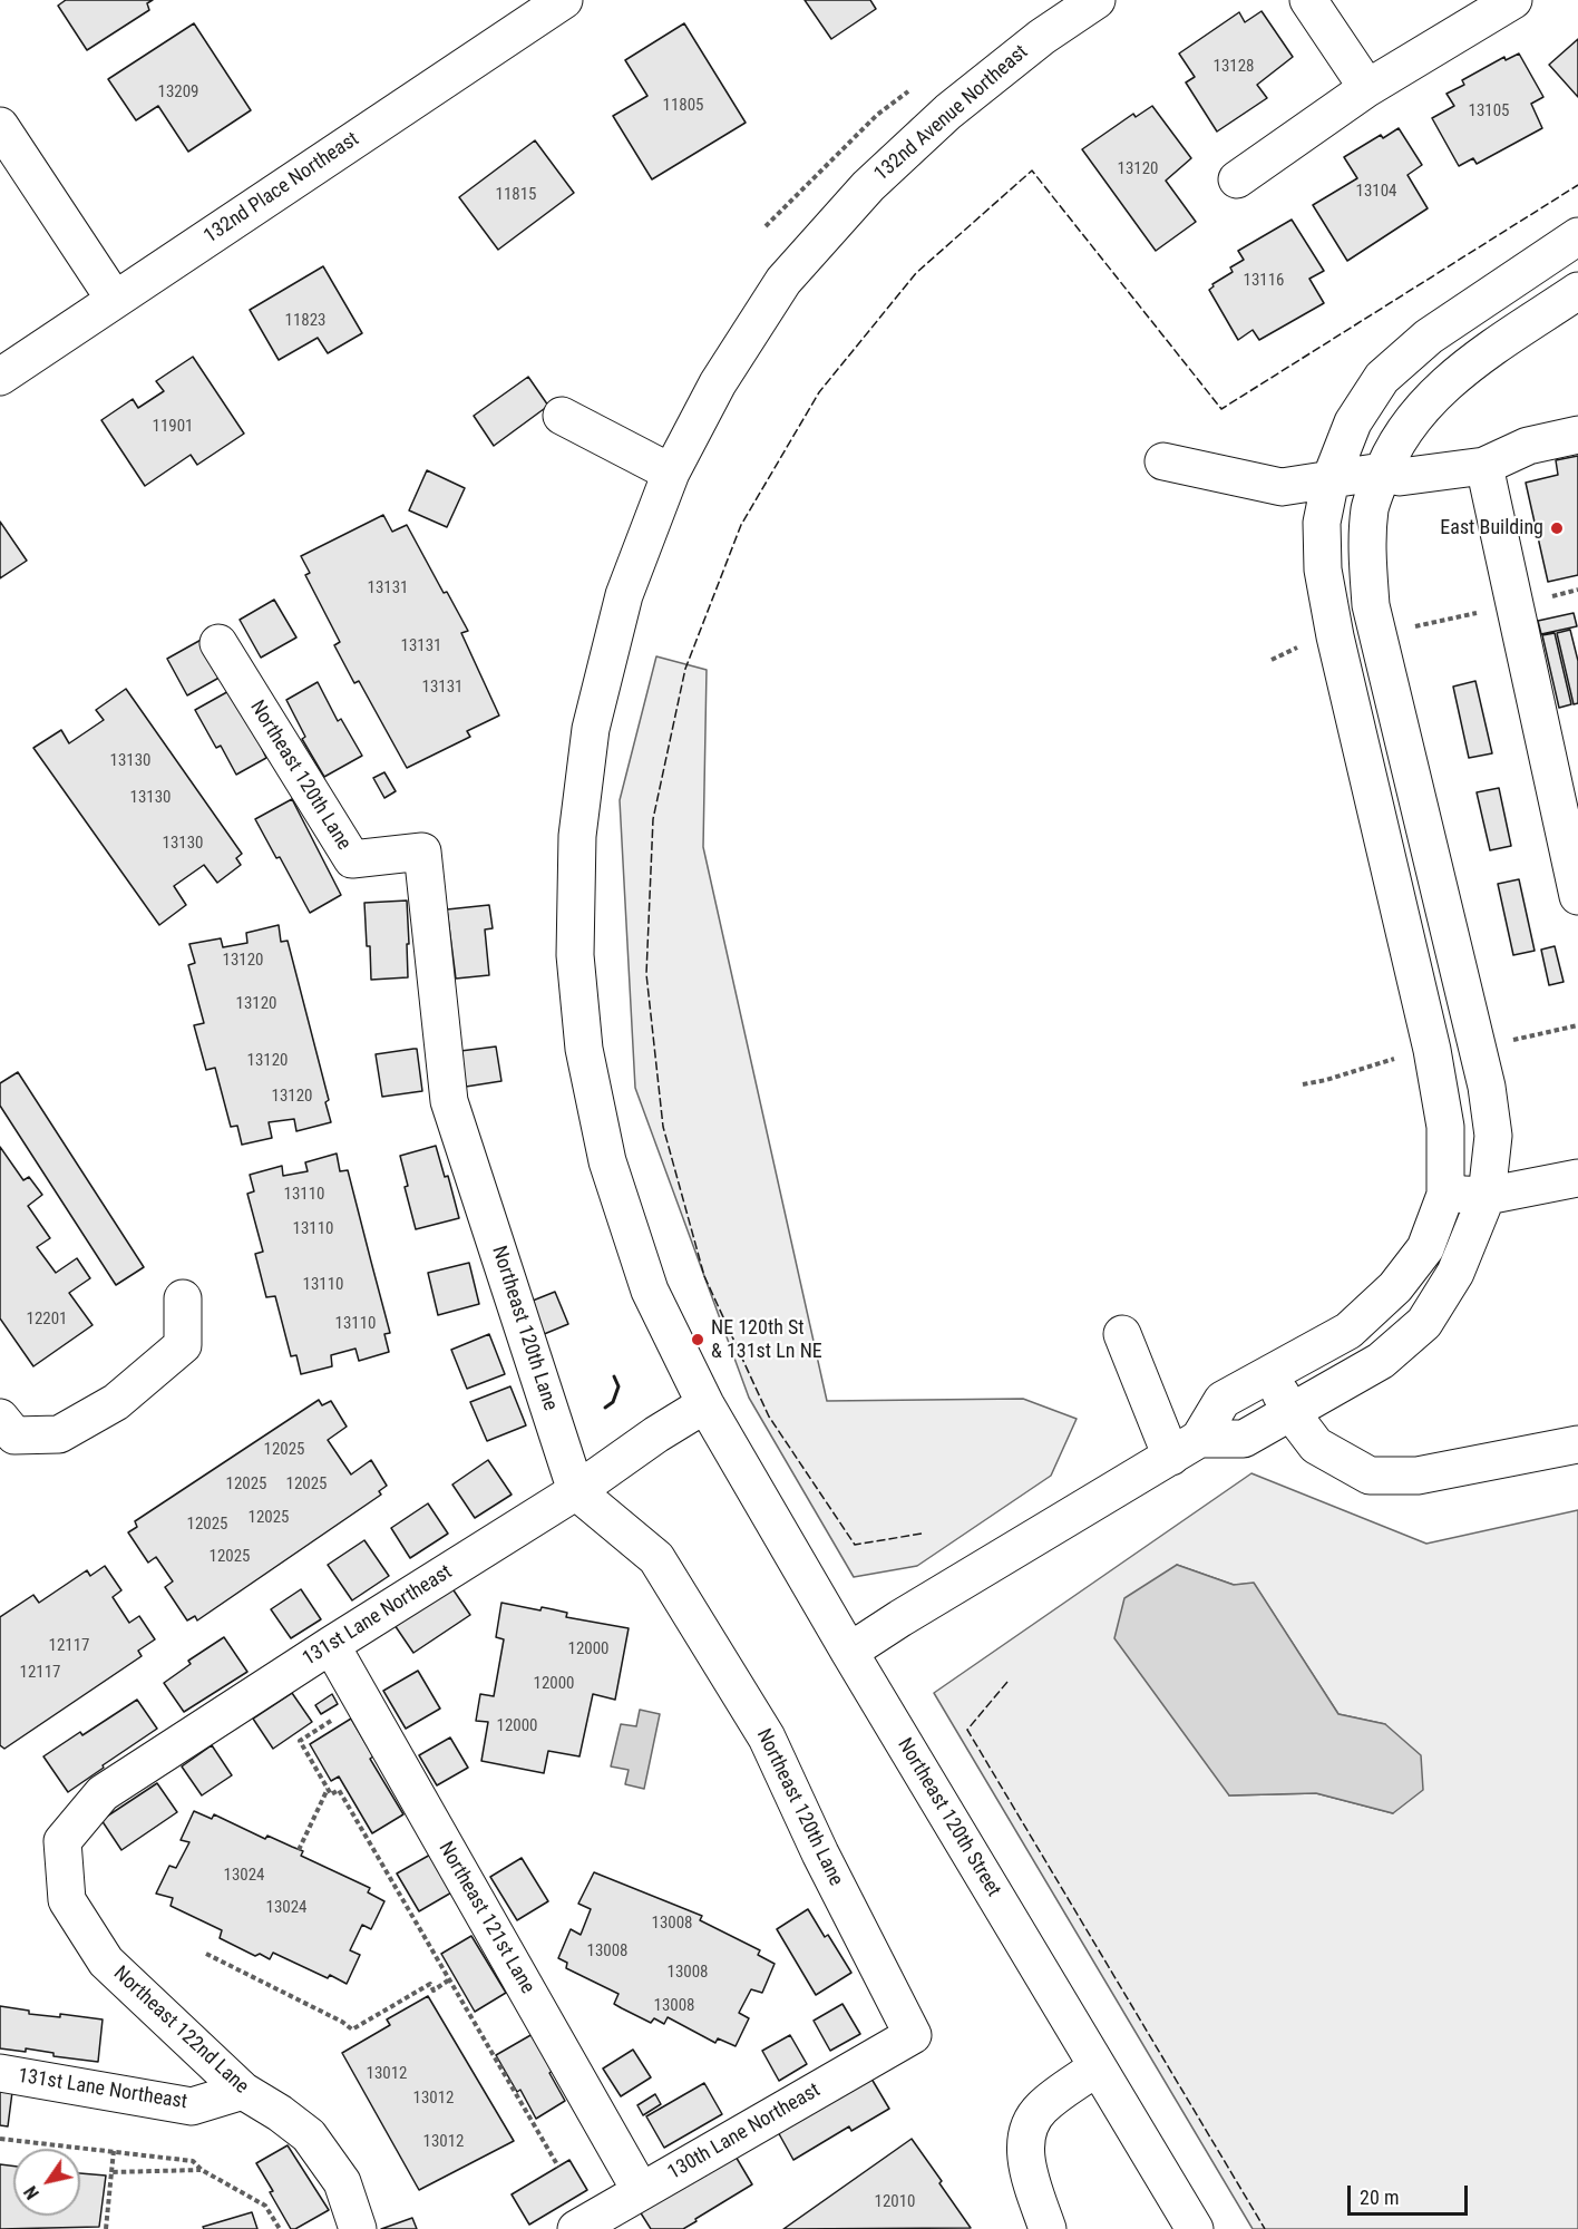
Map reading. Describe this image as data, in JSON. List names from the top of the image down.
{
  "streets": {
    "street": [
      "132nd Avenue Northeast",
      "132nd Place Northeast",
      "Northeast 120th Lane",
      "131st Lane Northeast",
      "Northeast 120th Street",
      "Northeast 121st Lane",
      "Northeast 122nd Lane",
      "130th Lane Northeast"
    ]
  },
  "crossings": [
    ["132nd Avenue Northeast", "131st Lane Northeast"],
    ["132nd Avenue Northeast", "Northeast 120th Street"],
    ["Northeast 120th Lane", "131st Lane Northeast"],
    ["Northeast 120th Lane", "130th Lane Northeast"],
    ["131st Lane Northeast", "Northeast 120th Street"],
    ["131st Lane Northeast", "Northeast 121st Lane"],
    ["131st Lane Northeast", "Northeast 122nd Lane"],
    ["Northeast 121st Lane", "130th Lane Northeast"]
  ],
  "places": ["East Building", "NE 120th St & 131st Ln NE"],
  "house_numbers": [
    "13128",
    "13209",
    "11805",
    "13105",
    "13120",
    "13104",
    "11815",
    "13116",
    "11823",
    "11901",
    "13131",
    "13131",
    "13131",
    "13130",
    "13130",
    "13130",
    "13120",
    "13120",
    "13120",
    "13120",
    "13110",
    "13110",
    "13110",
    "12201",
    "13110",
    "12025",
    "12025",
    "12025",
    "12025",
    "12025",
    "12025",
    "12117",
    "12000",
    "12117",
    "12000",
    "12000",
    "13024",
    "13024",
    "13008",
    "13008",
    "13008",
    "13008",
    "13012",
    "13012",
    "13012",
    "12010"
  ],
  "scale_bar": "20 m",
  "north": "bottom left"
}
